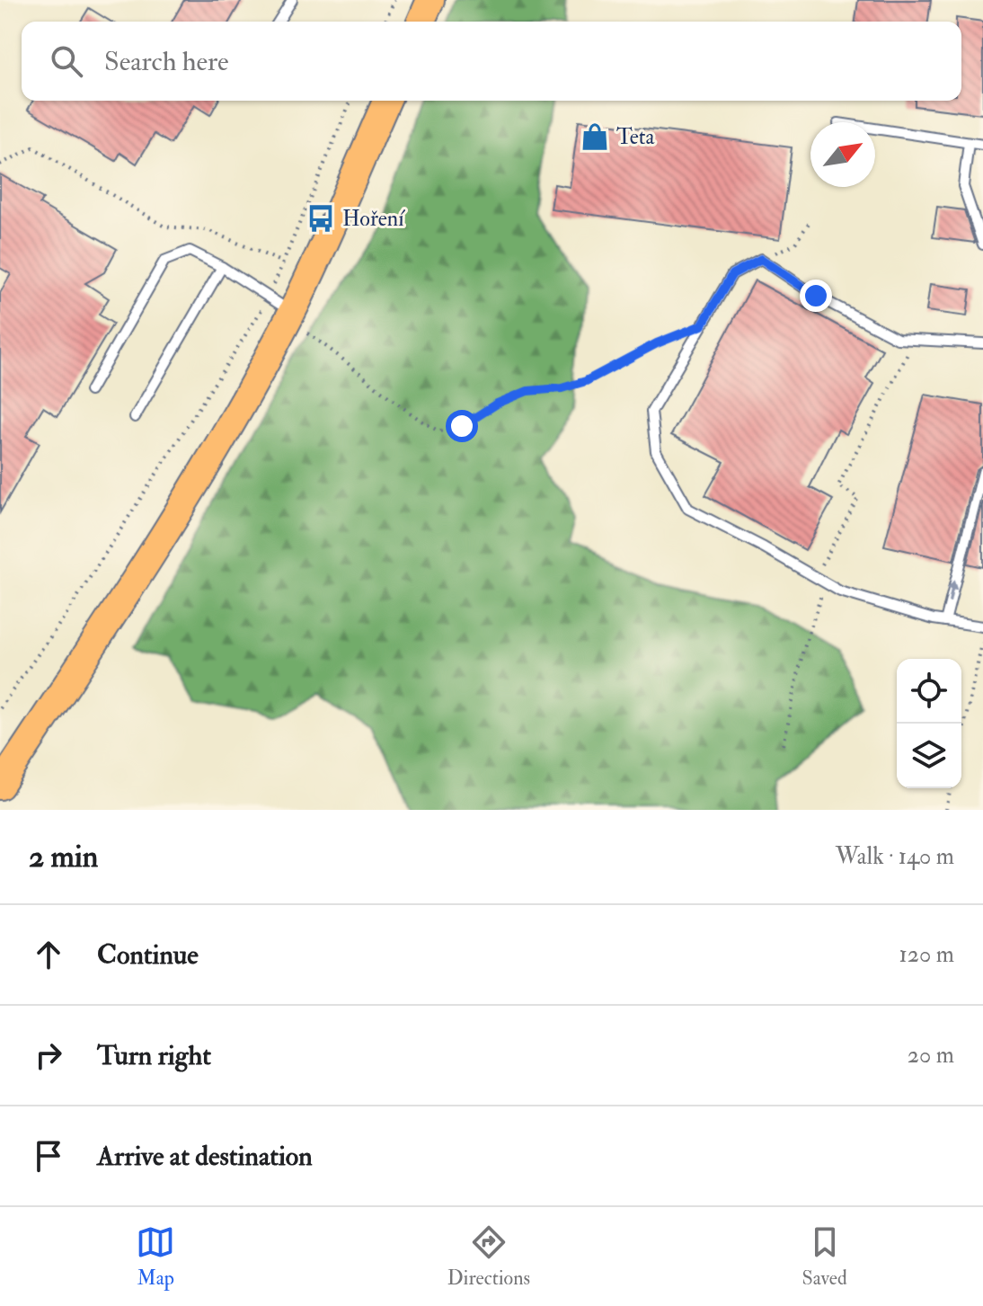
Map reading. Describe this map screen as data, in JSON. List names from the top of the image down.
{
  "places": {
    "shop": ["Teta"],
    "bus stop": ["Hoření"]
  },
  "north": "top right",
  "page": {
    "search": "Search here",
    "heading": ["2 min", "Walk · 140 m"],
    "list": [
      ["Continue", "120 m"],
      ["Turn right", "20 m"],
      "Arrive at destination"
    ],
    "nav": ["Map", "Directions", "Saved"]
  }
}
